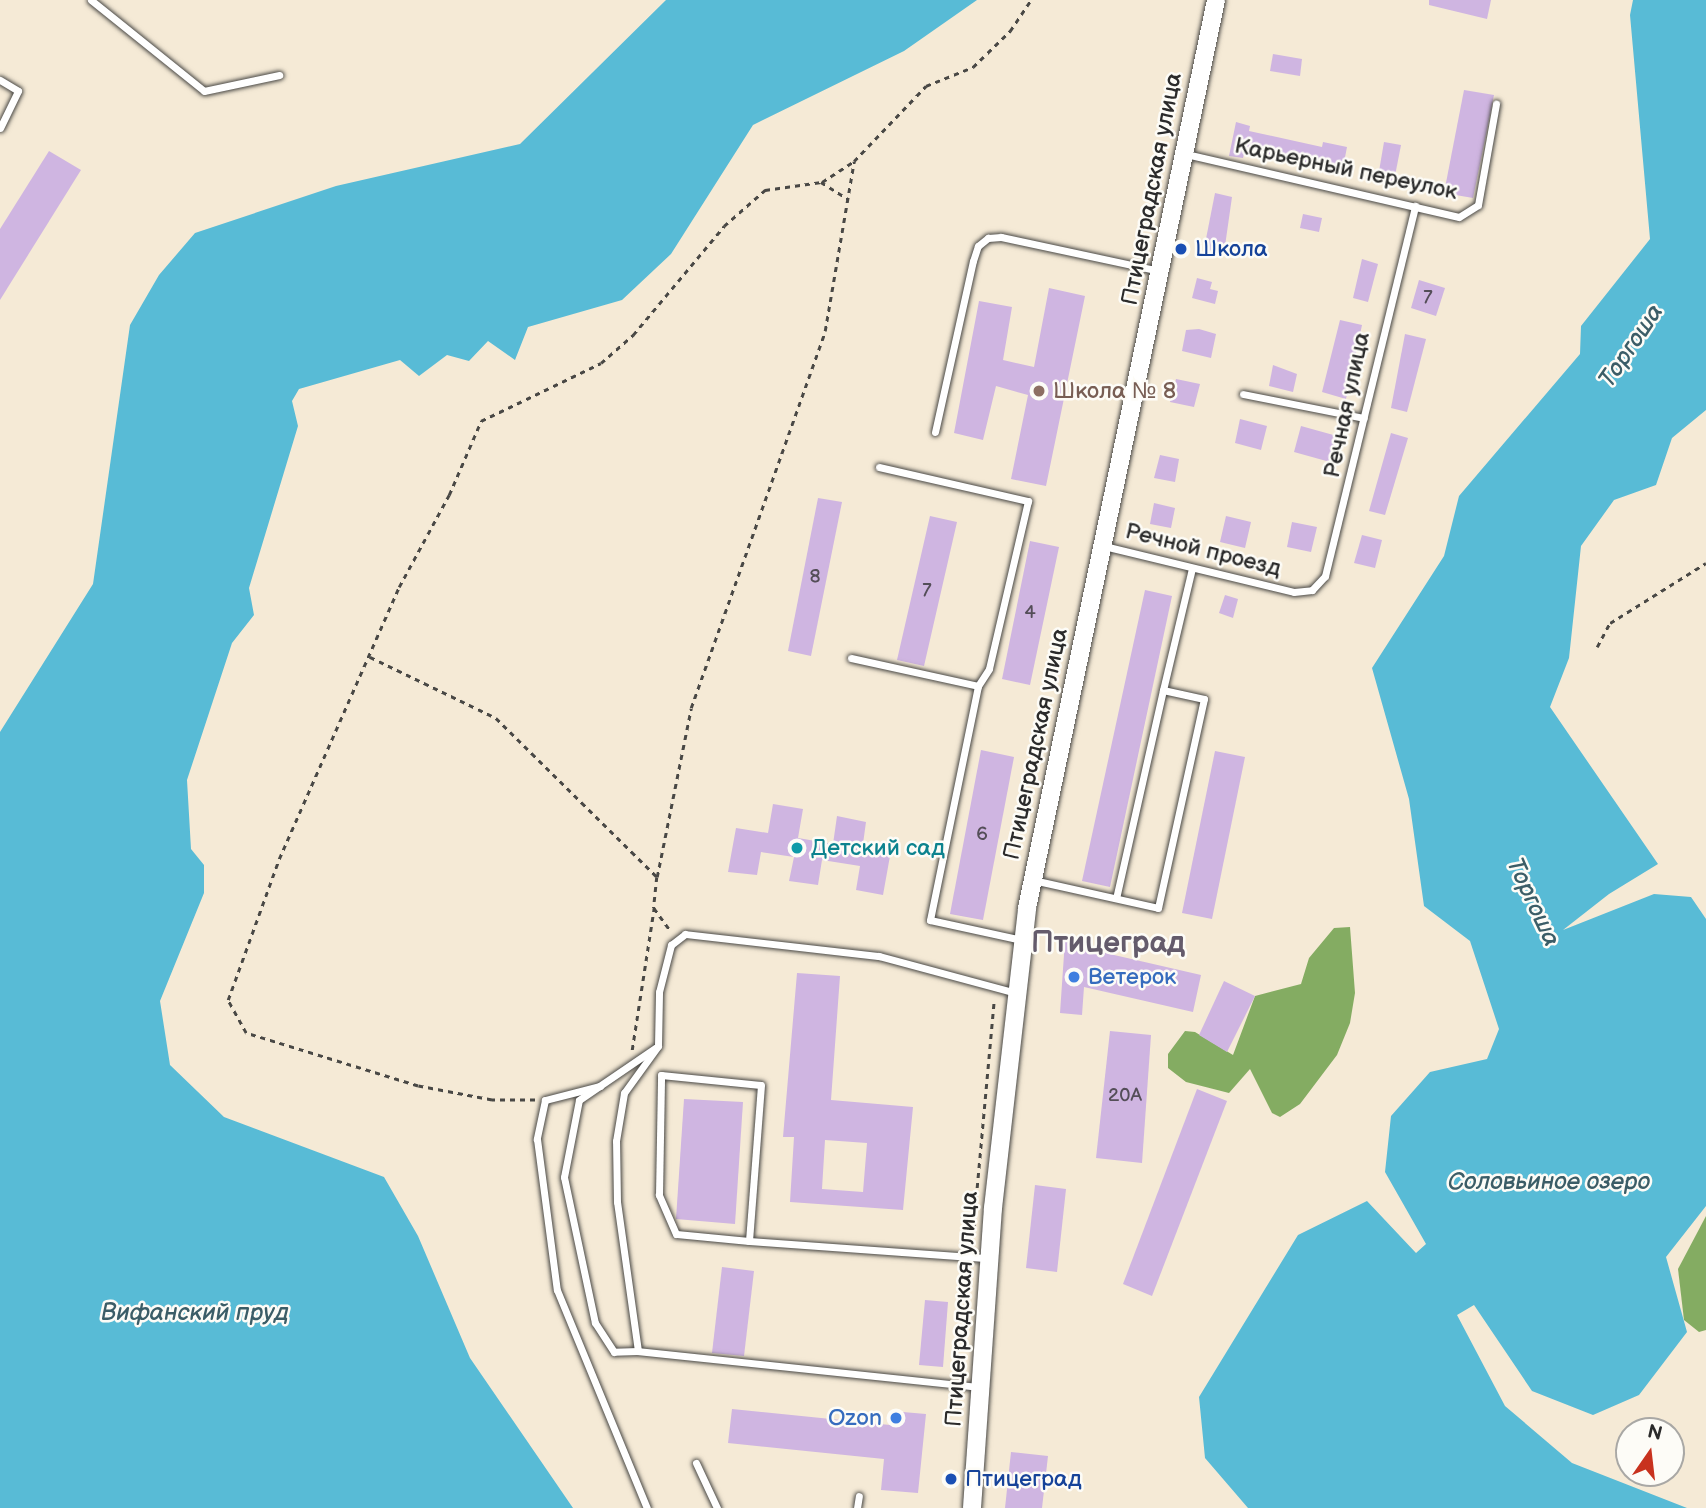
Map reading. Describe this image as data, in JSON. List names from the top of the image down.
{
  "streets": {
    "street": ["Птицеградская улица"],
    "lane": ["Карьерный переулок", "Речная улица", "Речной проезд"]
  },
  "crossings": [
    ["Карьерный переулок", "Птицеградская улица"],
    ["Карьерный переулок", "Речная улица"],
    ["Птицеградская улица", "Речной проезд"],
    ["Речная улица", "Речной проезд"]
  ],
  "districts": ["Птицеград"],
  "water": ["Торгоша", "Соловьиное озеро", "Вифанский пруд"],
  "places": [
    "Школа",
    "Школа № 8",
    "Детский сад",
    "Ветерок",
    "Ozon",
    "Птицеград"
  ],
  "house_numbers": [
    "7",
    "8",
    "7",
    "4",
    "6",
    "20А"
  ],
  "north": "top"
}
